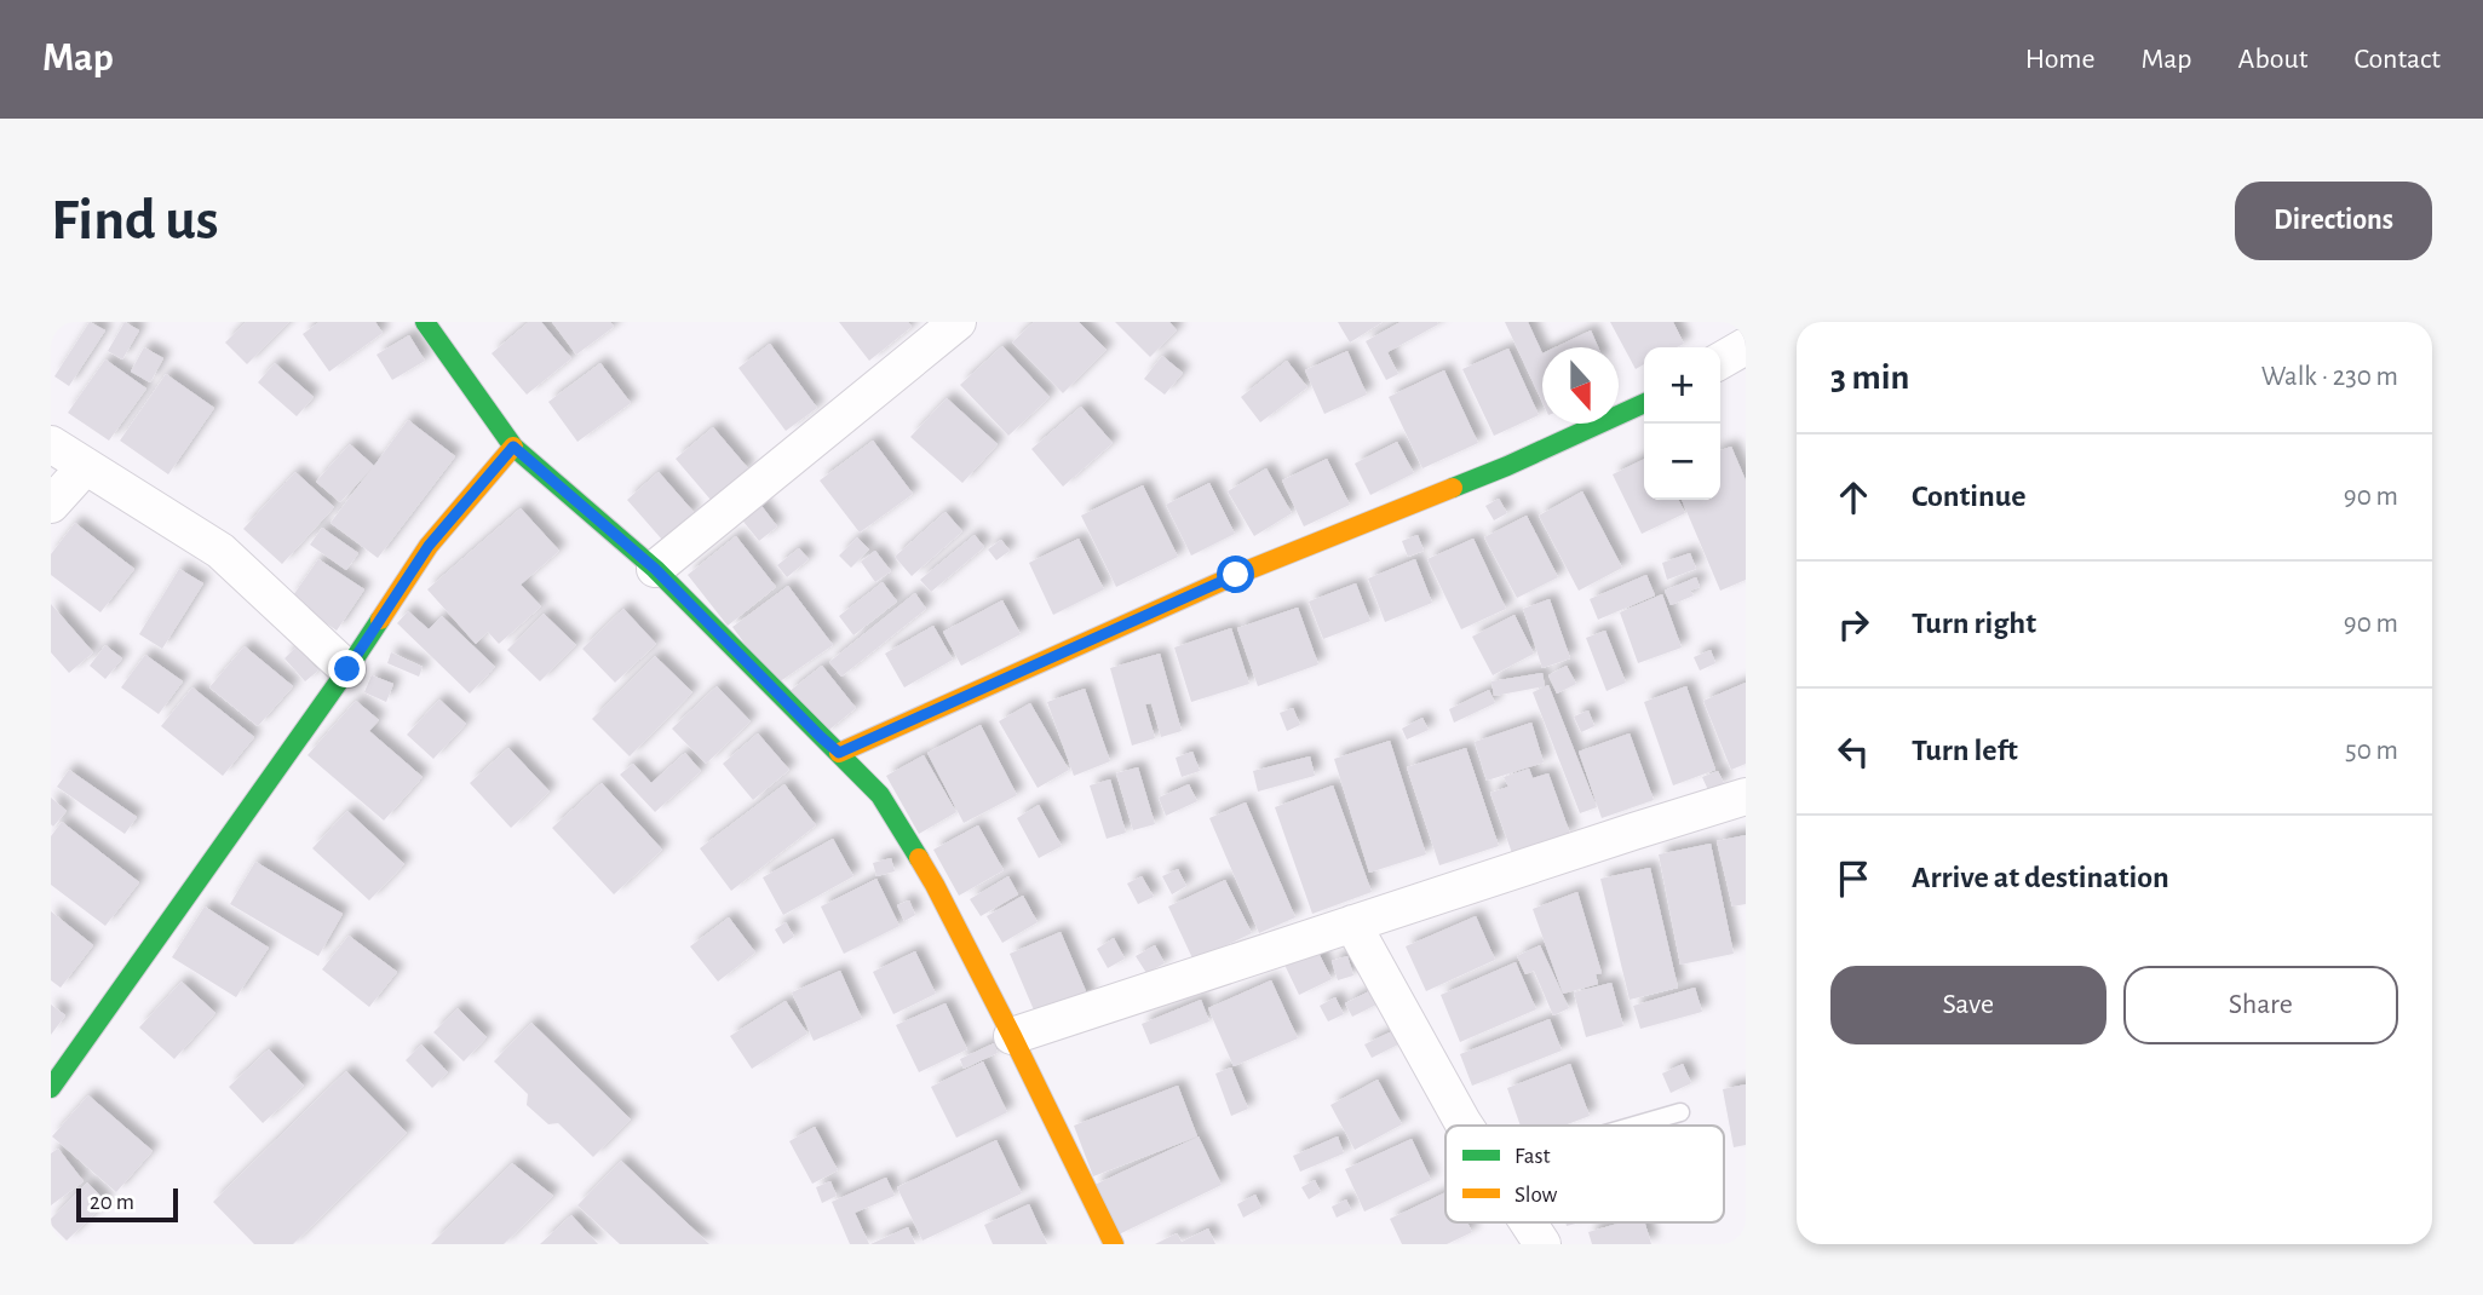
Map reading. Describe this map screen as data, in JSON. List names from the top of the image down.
{
  "legend": ["Fast", "Slow"],
  "scale_bar": "20 m",
  "north": "bottom",
  "page": {
    "header": "Map",
    "nav": [
      "Home",
      "Map",
      "About",
      "Contact"
    ],
    "buttons": [
      "Directions",
      ["Save", "Share"]
    ],
    "title": "Find us",
    "heading": ["3 min", "Walk · 230 m"],
    "map_buttons": ["+", "−"],
    "list": [
      ["Continue", "90 m"],
      ["Turn right", "90 m"],
      ["Turn left", "50 m"],
      "Arrive at destination"
    ],
    "scale": "20 m"
  }
}
